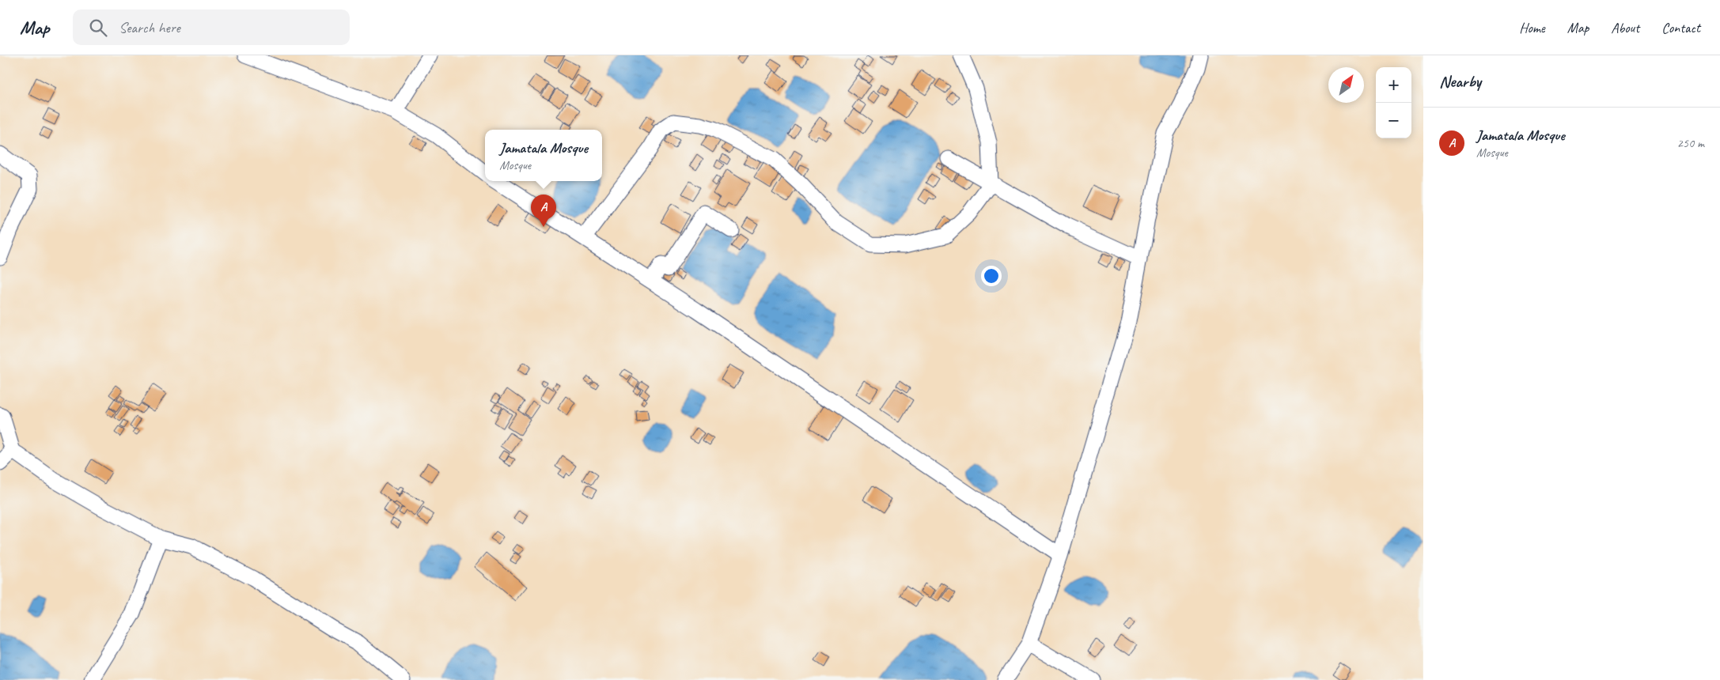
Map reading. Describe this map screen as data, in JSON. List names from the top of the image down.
{
  "north": "top right",
  "page": {
    "header": "Map",
    "search": "Search here",
    "nav": [
      "Home",
      "Map",
      "About",
      "Contact"
    ],
    "heading": "Nearby",
    "map_buttons": ["+", "−"],
    "list": [
      {
        "mark": "A",
        "name": "Jamatala Mosque",
        "note": "Mosque",
        "value": "250 m"
      }
    ],
    "popup": ["Jamatala Mosque", "Mosque"],
    "pins": "A"
  }
}
